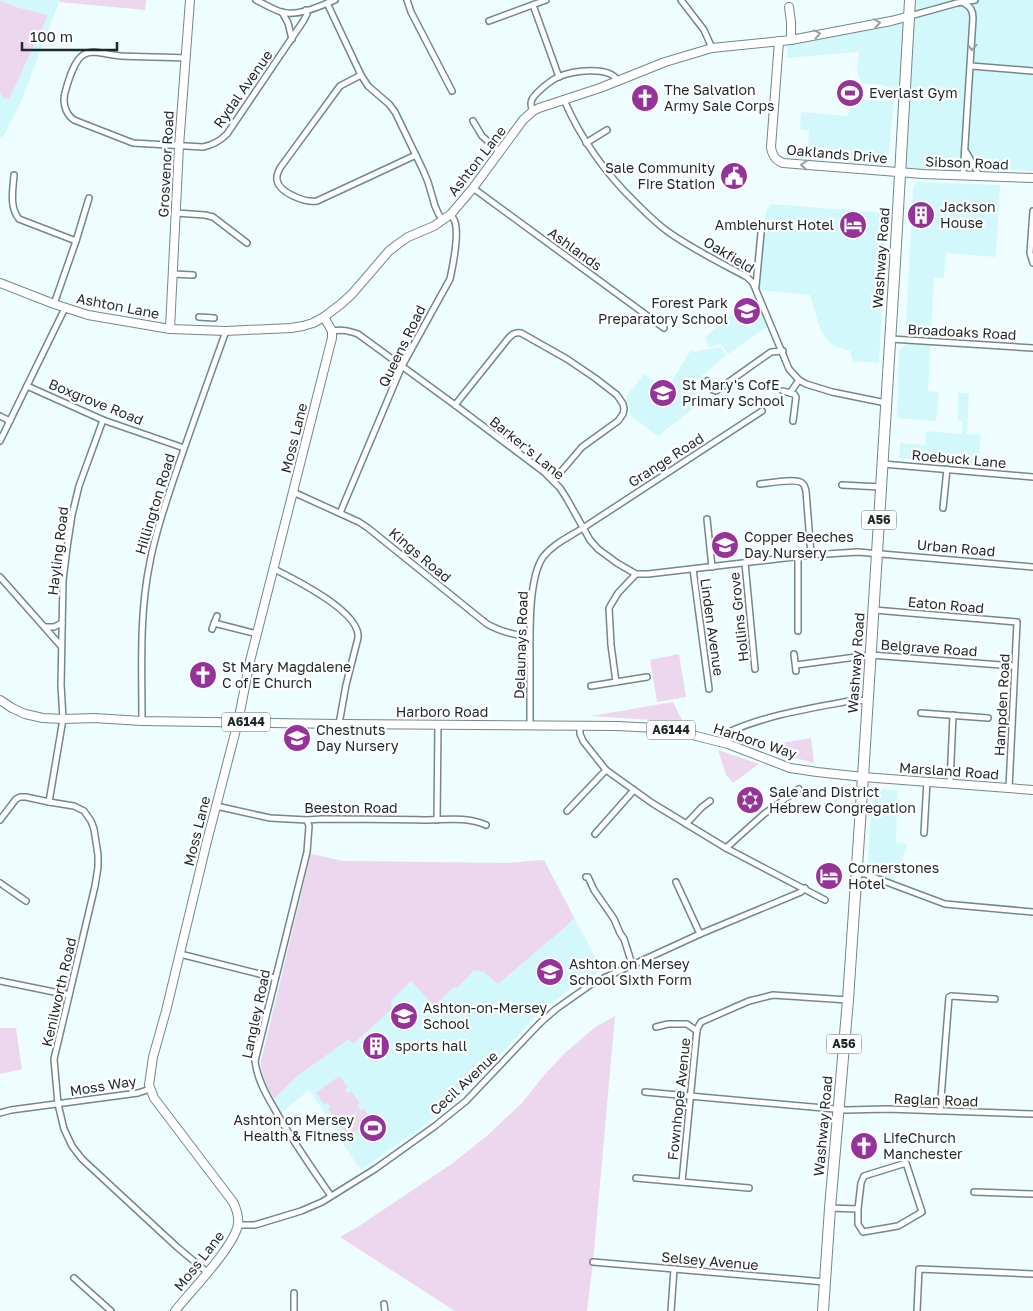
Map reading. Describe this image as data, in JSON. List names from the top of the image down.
{
  "streets": {
    "highway": ["Washway Road", "A56"],
    "main road": [
      "Oaklands Drive",
      "Ashton Lane",
      "Sibson Road",
      "Grosvenor Road",
      "Moss Lane",
      "Harboro Road",
      "A6144",
      "Harboro Way",
      "Marsland Road"
    ],
    "street": [
      "Rydal Avenue",
      "Ashlands",
      "Oakfield",
      "Broadoaks Road",
      "Queens Road",
      "Boxgrove Road",
      "Barker's Lane",
      "Roebuck Lane",
      "Grange Road",
      "Hillington Road",
      "Urban Road",
      "Hayling Road",
      "Kings Road",
      "Eaton Road",
      "Hollins Grove",
      "Linden Avenue",
      "Delaunays Road",
      "Belgrave Road",
      "Hampden Road",
      "Beeston Road",
      "Kenilworth Road",
      "Langley Road",
      "Cecil Avenue",
      "Moss Way",
      "Fownhope Avenue",
      "Raglan Road",
      "Selsey Avenue"
    ]
  },
  "crossings": [
    ["Rydal Avenue", "Grosvenor Road"],
    ["Oaklands Drive", "Ashton Lane"],
    ["Oaklands Drive", "Sibson Road"],
    ["Oaklands Drive", "Washway Road"],
    ["Ashton Lane", "Grosvenor Road"],
    ["Ashton Lane", "Ashlands"],
    ["Ashton Lane", "Oakfield"],
    ["Ashton Lane", "Washway Road"],
    ["Ashton Lane", "Queens Road"],
    ["Ashton Lane", "Hillington Road"],
    ["Ashton Lane", "A56"],
    ["Sibson Road", "Washway Road"],
    ["Washway Road", "Broadoaks Road"],
    ["Washway Road", "Roebuck Lane"],
    ["Washway Road", "A56"],
    ["Washway Road", "Urban Road"],
    ["Washway Road", "Eaton Road"],
    ["Washway Road", "Belgrave Road"],
    ["Washway Road", "Harboro Way"],
    ["Washway Road", "Marsland Road"],
    ["Washway Road", "Fownhope Avenue"],
    ["Washway Road", "Raglan Road"],
    ["Washway Road", "Selsey Avenue"],
    ["Queens Road", "Barker's Lane"],
    ["Queens Road", "Kings Road"],
    ["Boxgrove Road", "Hillington Road"],
    ["Boxgrove Road", "Hayling Road"],
    ["Moss Lane", "Barker's Lane"],
    ["Moss Lane", "Kings Road"],
    ["Moss Lane", "Harboro Road"],
    ["Moss Lane", "Beeston Road"],
    ["Moss Lane", "Kenilworth Road"],
    ["Moss Lane", "Cecil Avenue"],
    ["Moss Lane", "Moss Way"],
    ["Barker's Lane", "Grange Road"],
    ["Barker's Lane", "Delaunays Road"],
    ["Grange Road", "Delaunays Road"],
    ["Hillington Road", "Harboro Road"],
    ["Hayling Road", "Harboro Road"],
    ["Kings Road", "Delaunays Road"],
    ["Eaton Road", "Hampden Road"],
    ["Delaunays Road", "Harboro Road"],
    ["Belgrave Road", "Hampden Road"],
    ["Hampden Road", "Marsland Road"],
    ["Harboro Road", "Harboro Way"],
    ["Harboro Way", "Marsland Road"],
    ["Beeston Road", "Langley Road"],
    ["Kenilworth Road", "Moss Way"],
    ["Langley Road", "Cecil Avenue"],
    ["Fownhope Avenue", "Raglan Road"]
  ],
  "places": {
    "sports": ["Everlast Gym", "Ashton on Mersey Health & Fitness"],
    "church": ["The Salvation Army Sale Corps", "St Mary Magdalene C of E Church", "LifeChurch Manchester"],
    "public building": ["Sale Community Fire Station"],
    "building": ["Jackson House", "sports hall"],
    "hotel": ["Amblehurst Hotel", "Cornerstones Hotel"],
    "school or university": [
      "Forest Park Preparatory School",
      "St Mary's CofE Primary School",
      "Copper Beeches Day Nursery",
      "Chestnuts Day Nursery",
      "Ashton on Mersey School Sixth Form",
      "Ashton-on-Mersey School"
    ],
    "synagogue": ["Sale and District Hebrew Congregation"]
  },
  "scale_bar": "100 m"
}
